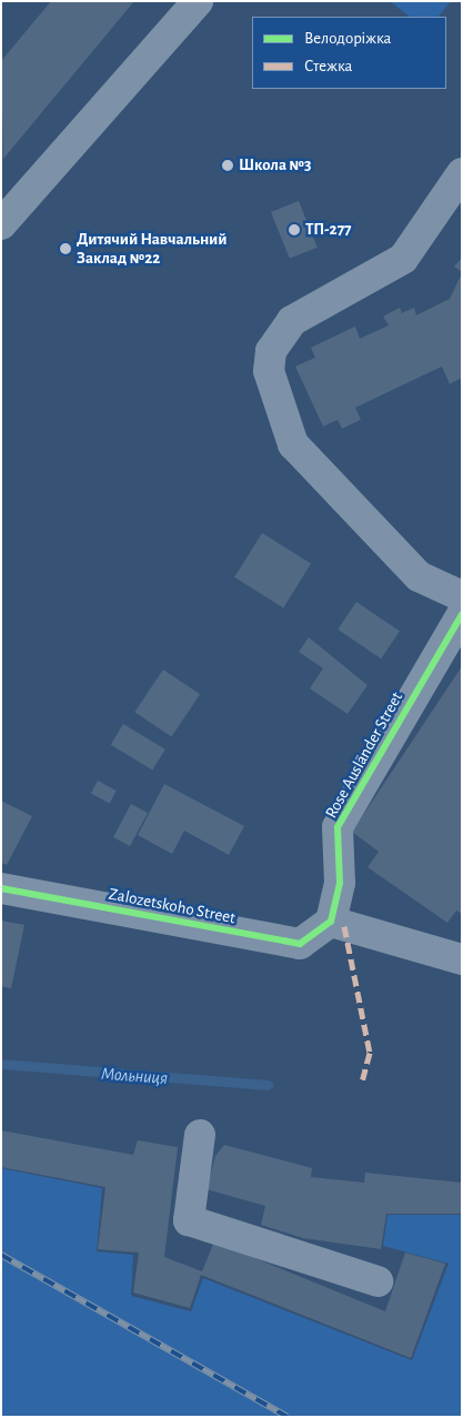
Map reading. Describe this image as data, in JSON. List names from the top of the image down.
{
  "streets": {
    "street": ["Rose Ausländer Street", "Zalozetskoho Street"]
  },
  "crossings": [
    ["Rose Ausländer Street", "Zalozetskoho Street"]
  ],
  "water": ["Мольниця"],
  "places": ["Школа №3", "ТП-277", "Дитячий Навчальний Заклад №22"],
  "legend": ["Велодоріжка", "Стежка"]
}
